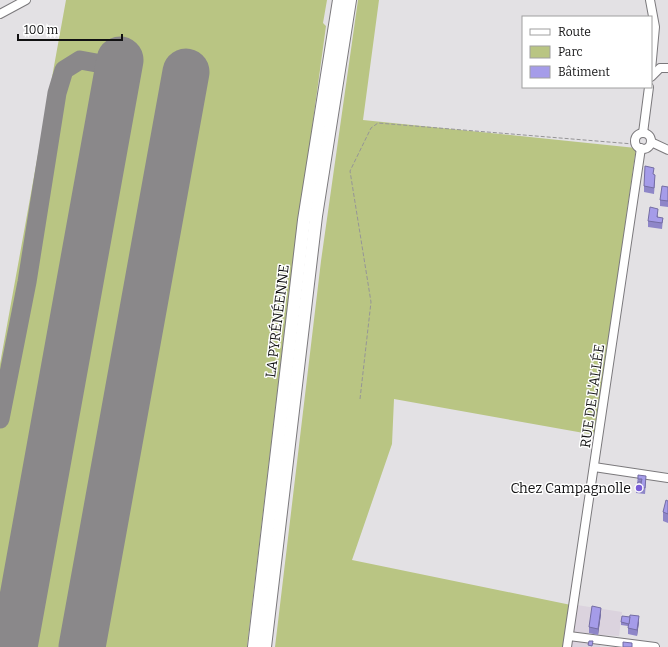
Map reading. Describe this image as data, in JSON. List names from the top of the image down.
{
  "streets": {
    "highway": ["LA PYRÉNÉENNE"],
    "street": ["RUE DE L'ALLÉE"]
  },
  "places": ["Chez Campagnolle"],
  "legend": ["Route", "Parc", "Bâtiment"],
  "scale_bar": "100 m"
}
